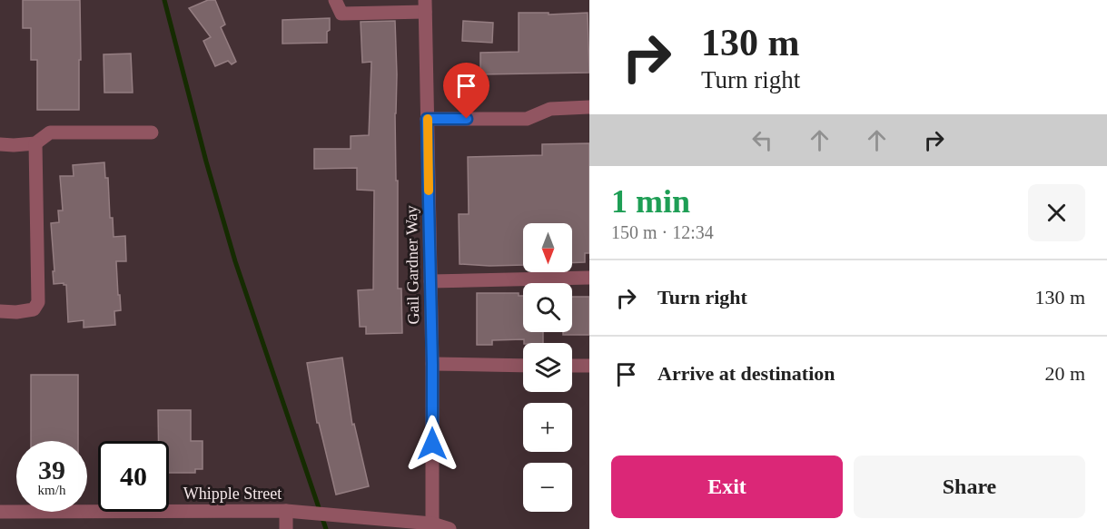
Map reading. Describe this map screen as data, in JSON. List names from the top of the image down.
{
  "streets": {
    "street": ["Gail Gardner Way", "Whipple Street"]
  },
  "crossings": [
    ["Gail Gardner Way", "Whipple Street"]
  ],
  "north": "bottom",
  "page": {
    "turn": ["130 m", "Turn right"],
    "heading": ["1 min", "150 m · 12:34"],
    "map_buttons": ["+", "−"],
    "list": [
      {
        "name": "Turn right",
        "value": "130 m"
      },
      {
        "name": "Arrive at destination",
        "value": "20 m"
      }
    ],
    "speed": "39 km/h",
    "limit": "40",
    "buttons": ["Exit", "Share"]
  }
}
